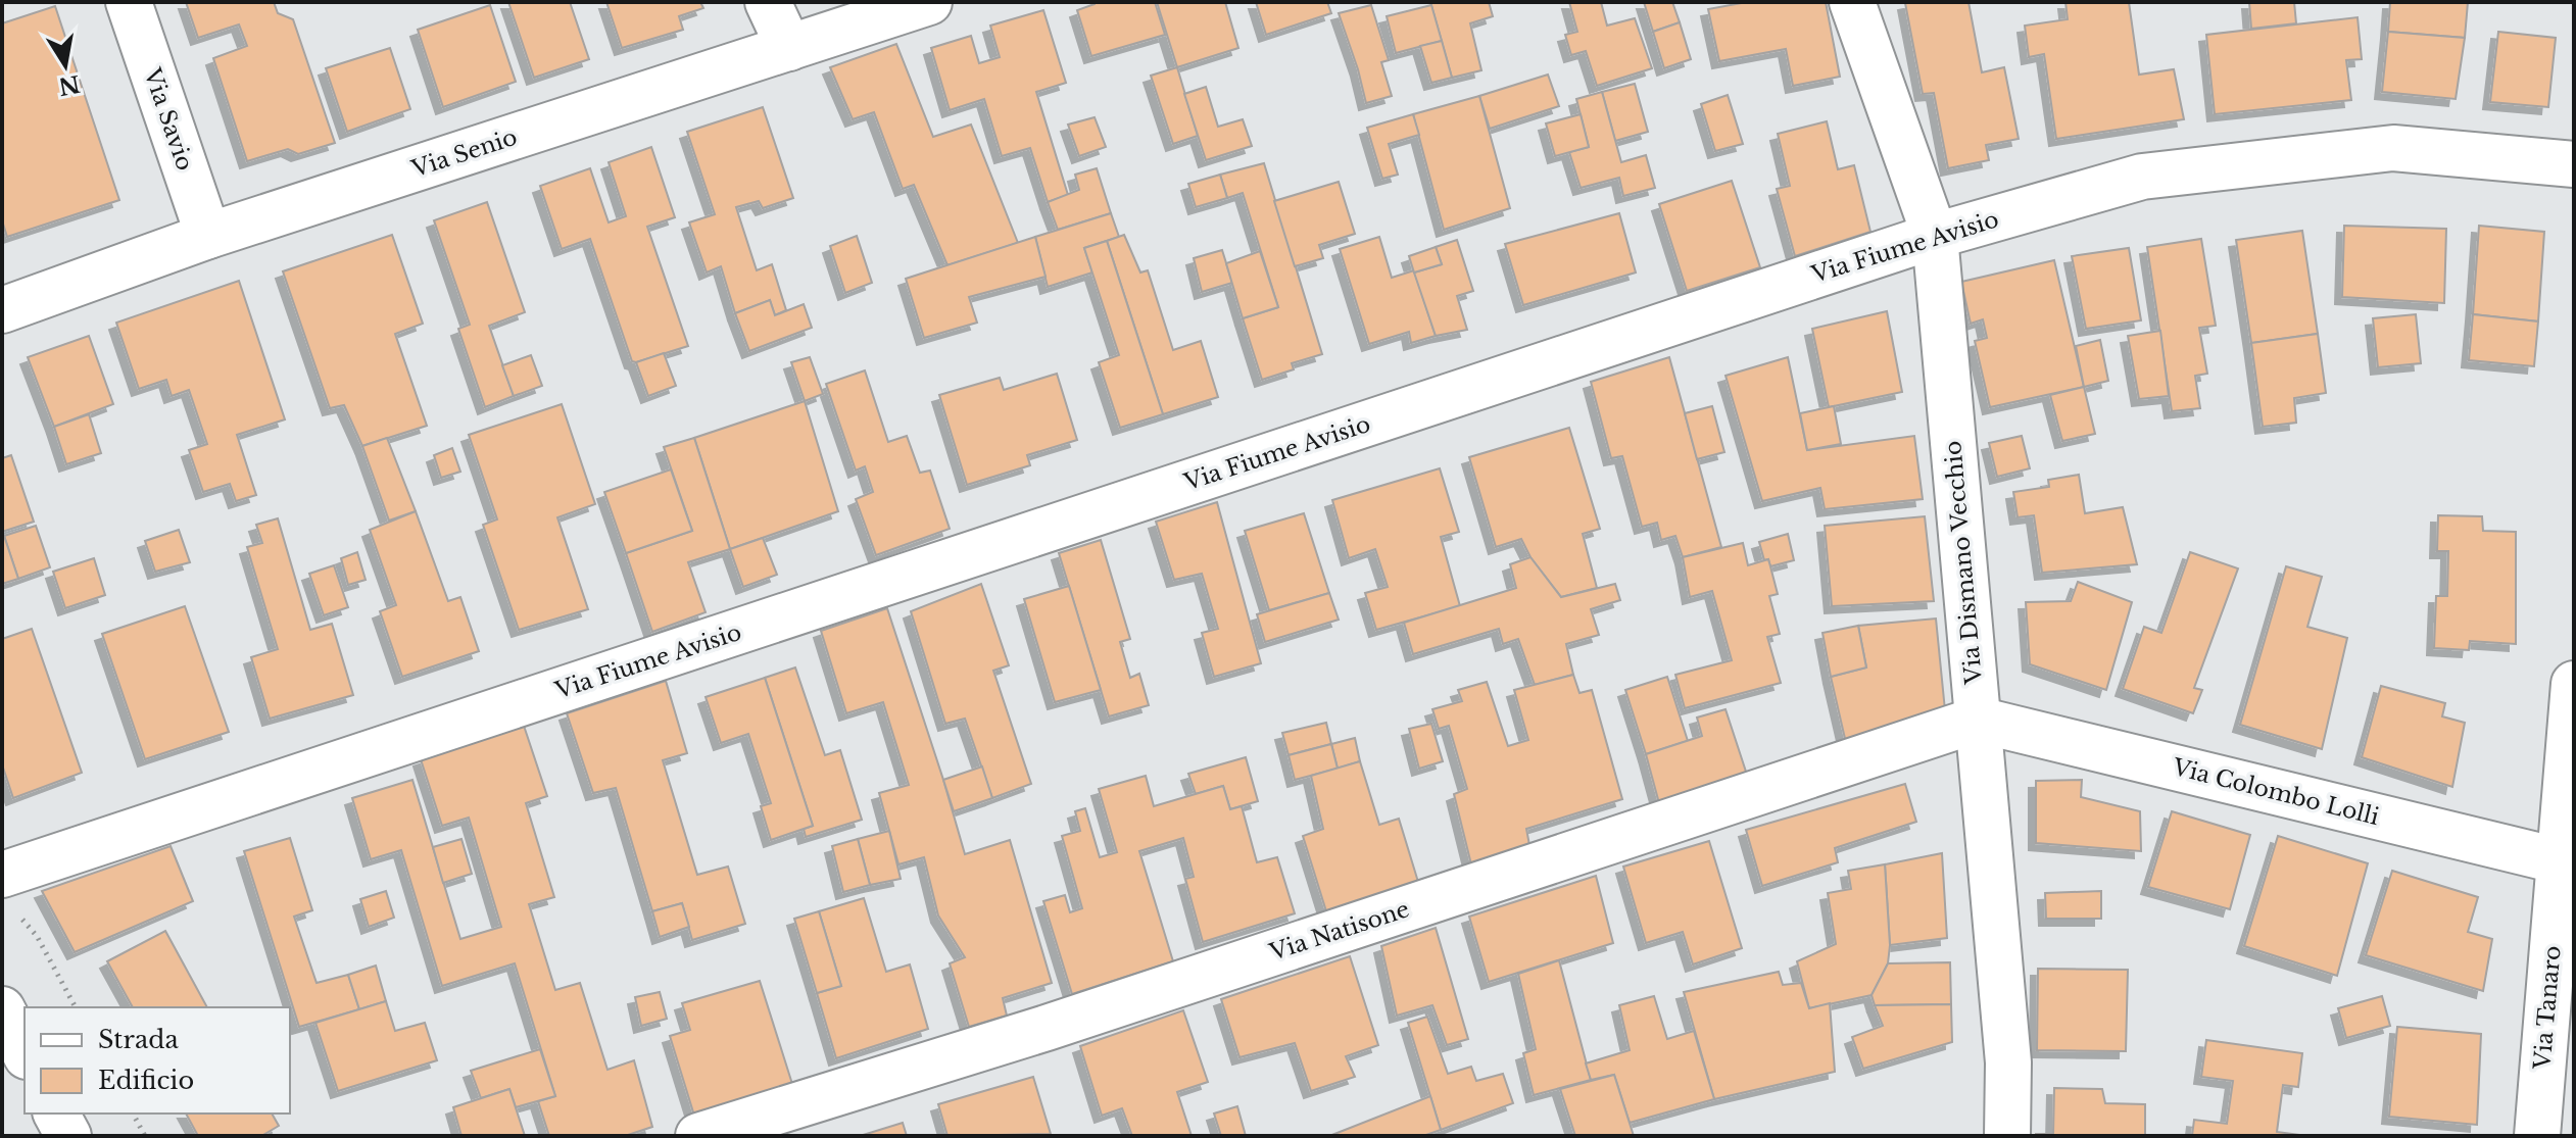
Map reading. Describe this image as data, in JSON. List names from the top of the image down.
{
  "streets": {
    "street": [
      "Via Savio",
      "Via Senio",
      "Via Fiume Avisio",
      "Via Dismano Vecchio",
      "Via Colombo Lolli",
      "Via Natisone",
      "Via Tanaro"
    ]
  },
  "crossings": [
    ["Via Savio", "Via Senio"],
    ["Via Fiume Avisio", "Via Dismano Vecchio"],
    ["Via Dismano Vecchio", "Via Colombo Lolli"],
    ["Via Dismano Vecchio", "Via Natisone"],
    ["Via Colombo Lolli", "Via Natisone"],
    ["Via Colombo Lolli", "Via Tanaro"]
  ],
  "legend": ["Strada", "Edificio"],
  "north": "bottom"
}
